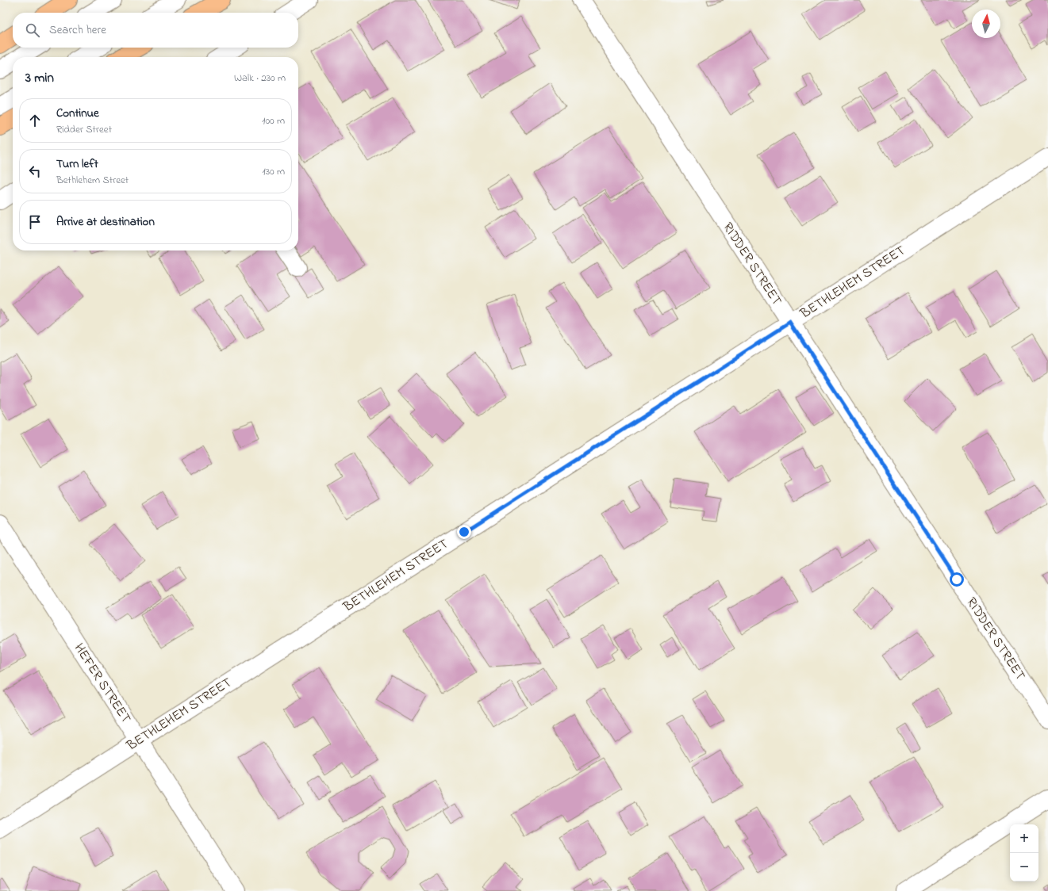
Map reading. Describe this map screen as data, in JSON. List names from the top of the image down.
{
  "streets": {
    "street": ["RIDDER STREET", "BETHLEHEM STREET", "HEFER STREET"]
  },
  "crossings": [
    ["RIDDER STREET", "BETHLEHEM STREET"],
    ["BETHLEHEM STREET", "HEFER STREET"]
  ],
  "north": "top",
  "page": {
    "search": "Search here",
    "heading": ["3 min", "Walk · 230 m"],
    "list": [
      ["Continue", "Ridder Street", "100 m"],
      ["Turn left", "Bethlehem Street", "130 m"],
      "Arrive at destination"
    ],
    "map_buttons": ["+", "−"]
  }
}
